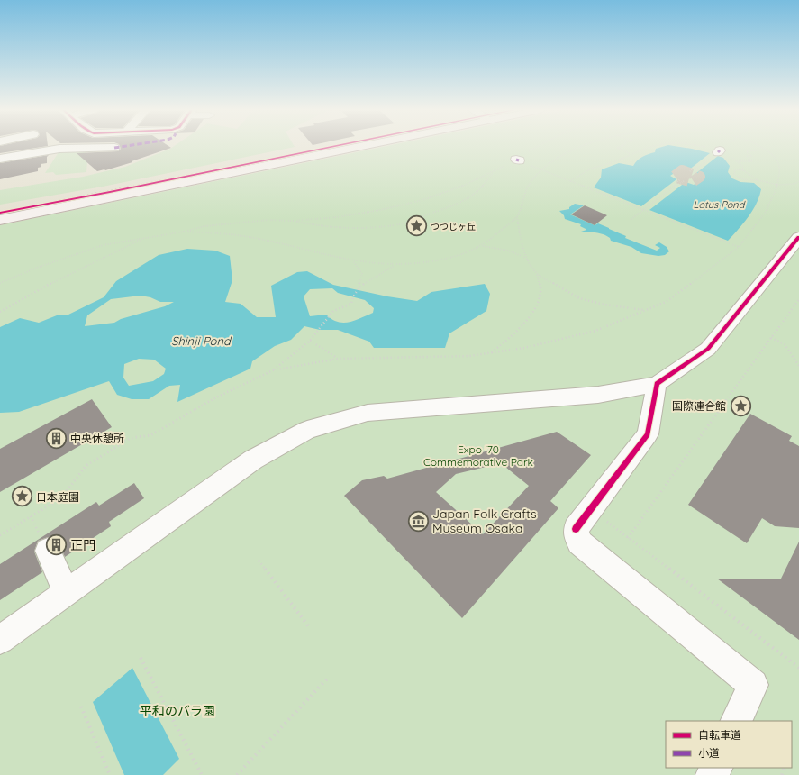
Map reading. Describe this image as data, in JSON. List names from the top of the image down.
{
  "water": ["Lotus Pond", "Shinji Pond"],
  "parks": ["Expo '70 Commemorative Park", "平和のバラ園"],
  "places": {
    "place": ["つつじヶ丘", "国際連合館", "日本庭園"],
    "building": ["中央休憩所", "正門"],
    "museum": ["Japan Folk Crafts Museum Osaka"]
  },
  "legend": ["自転車道", "小道"]
}
